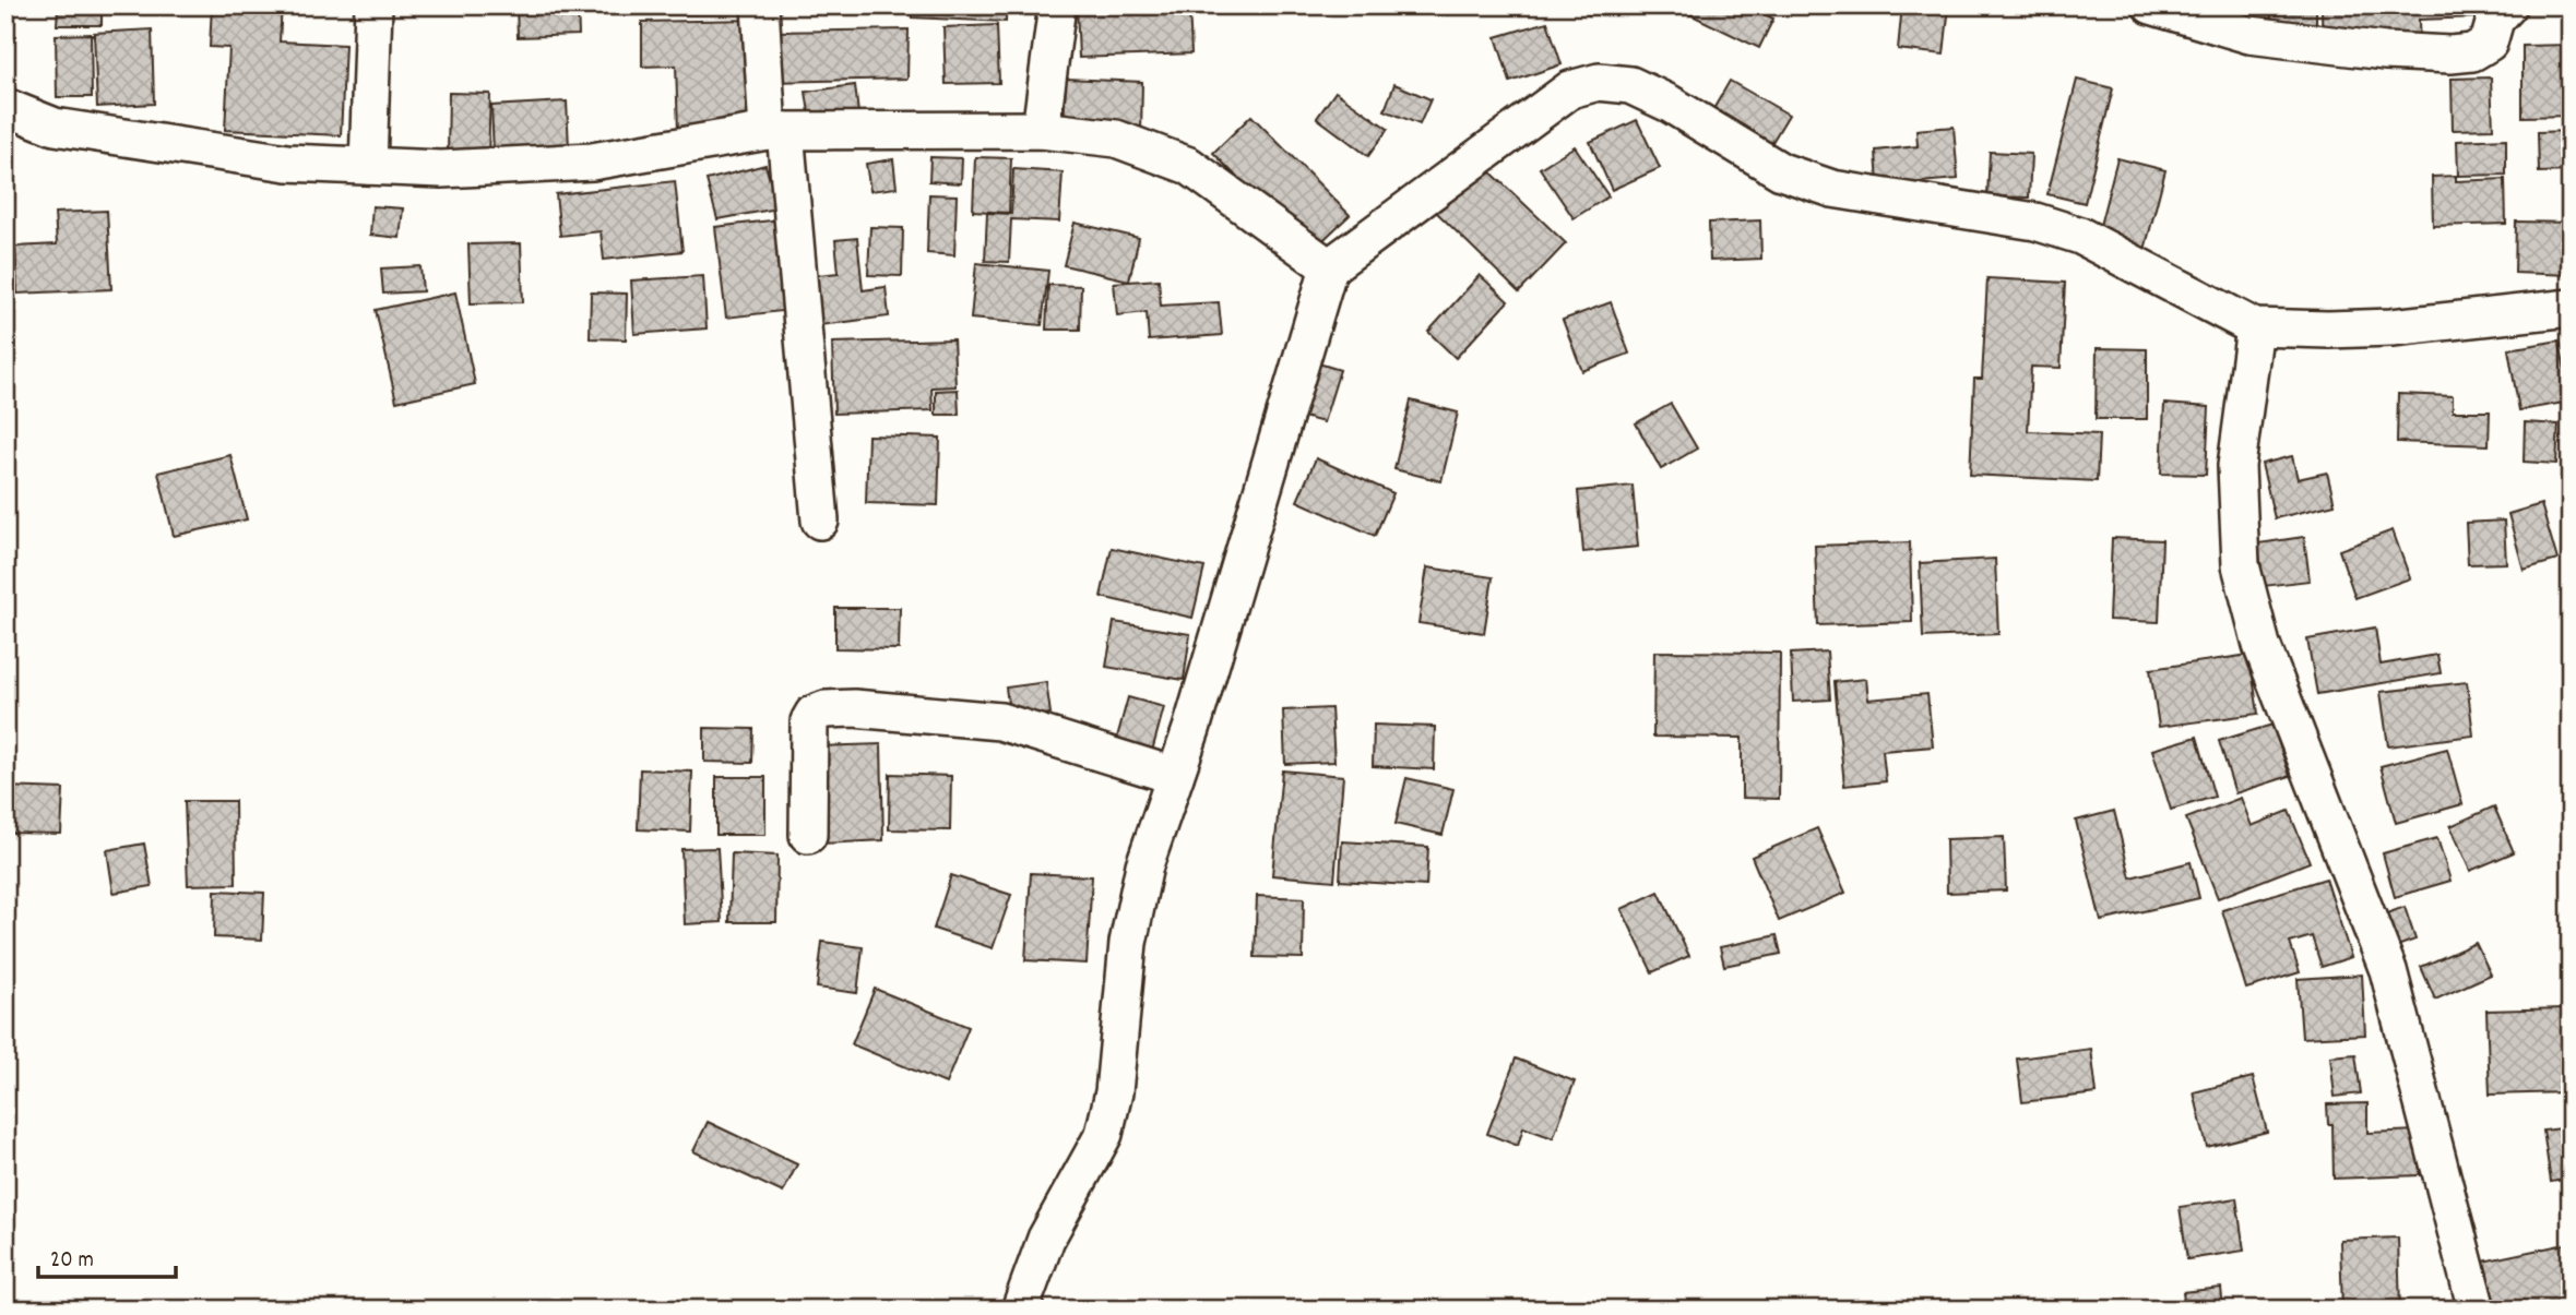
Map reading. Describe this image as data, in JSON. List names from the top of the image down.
{
  "scale_bar": "20 m"
}
